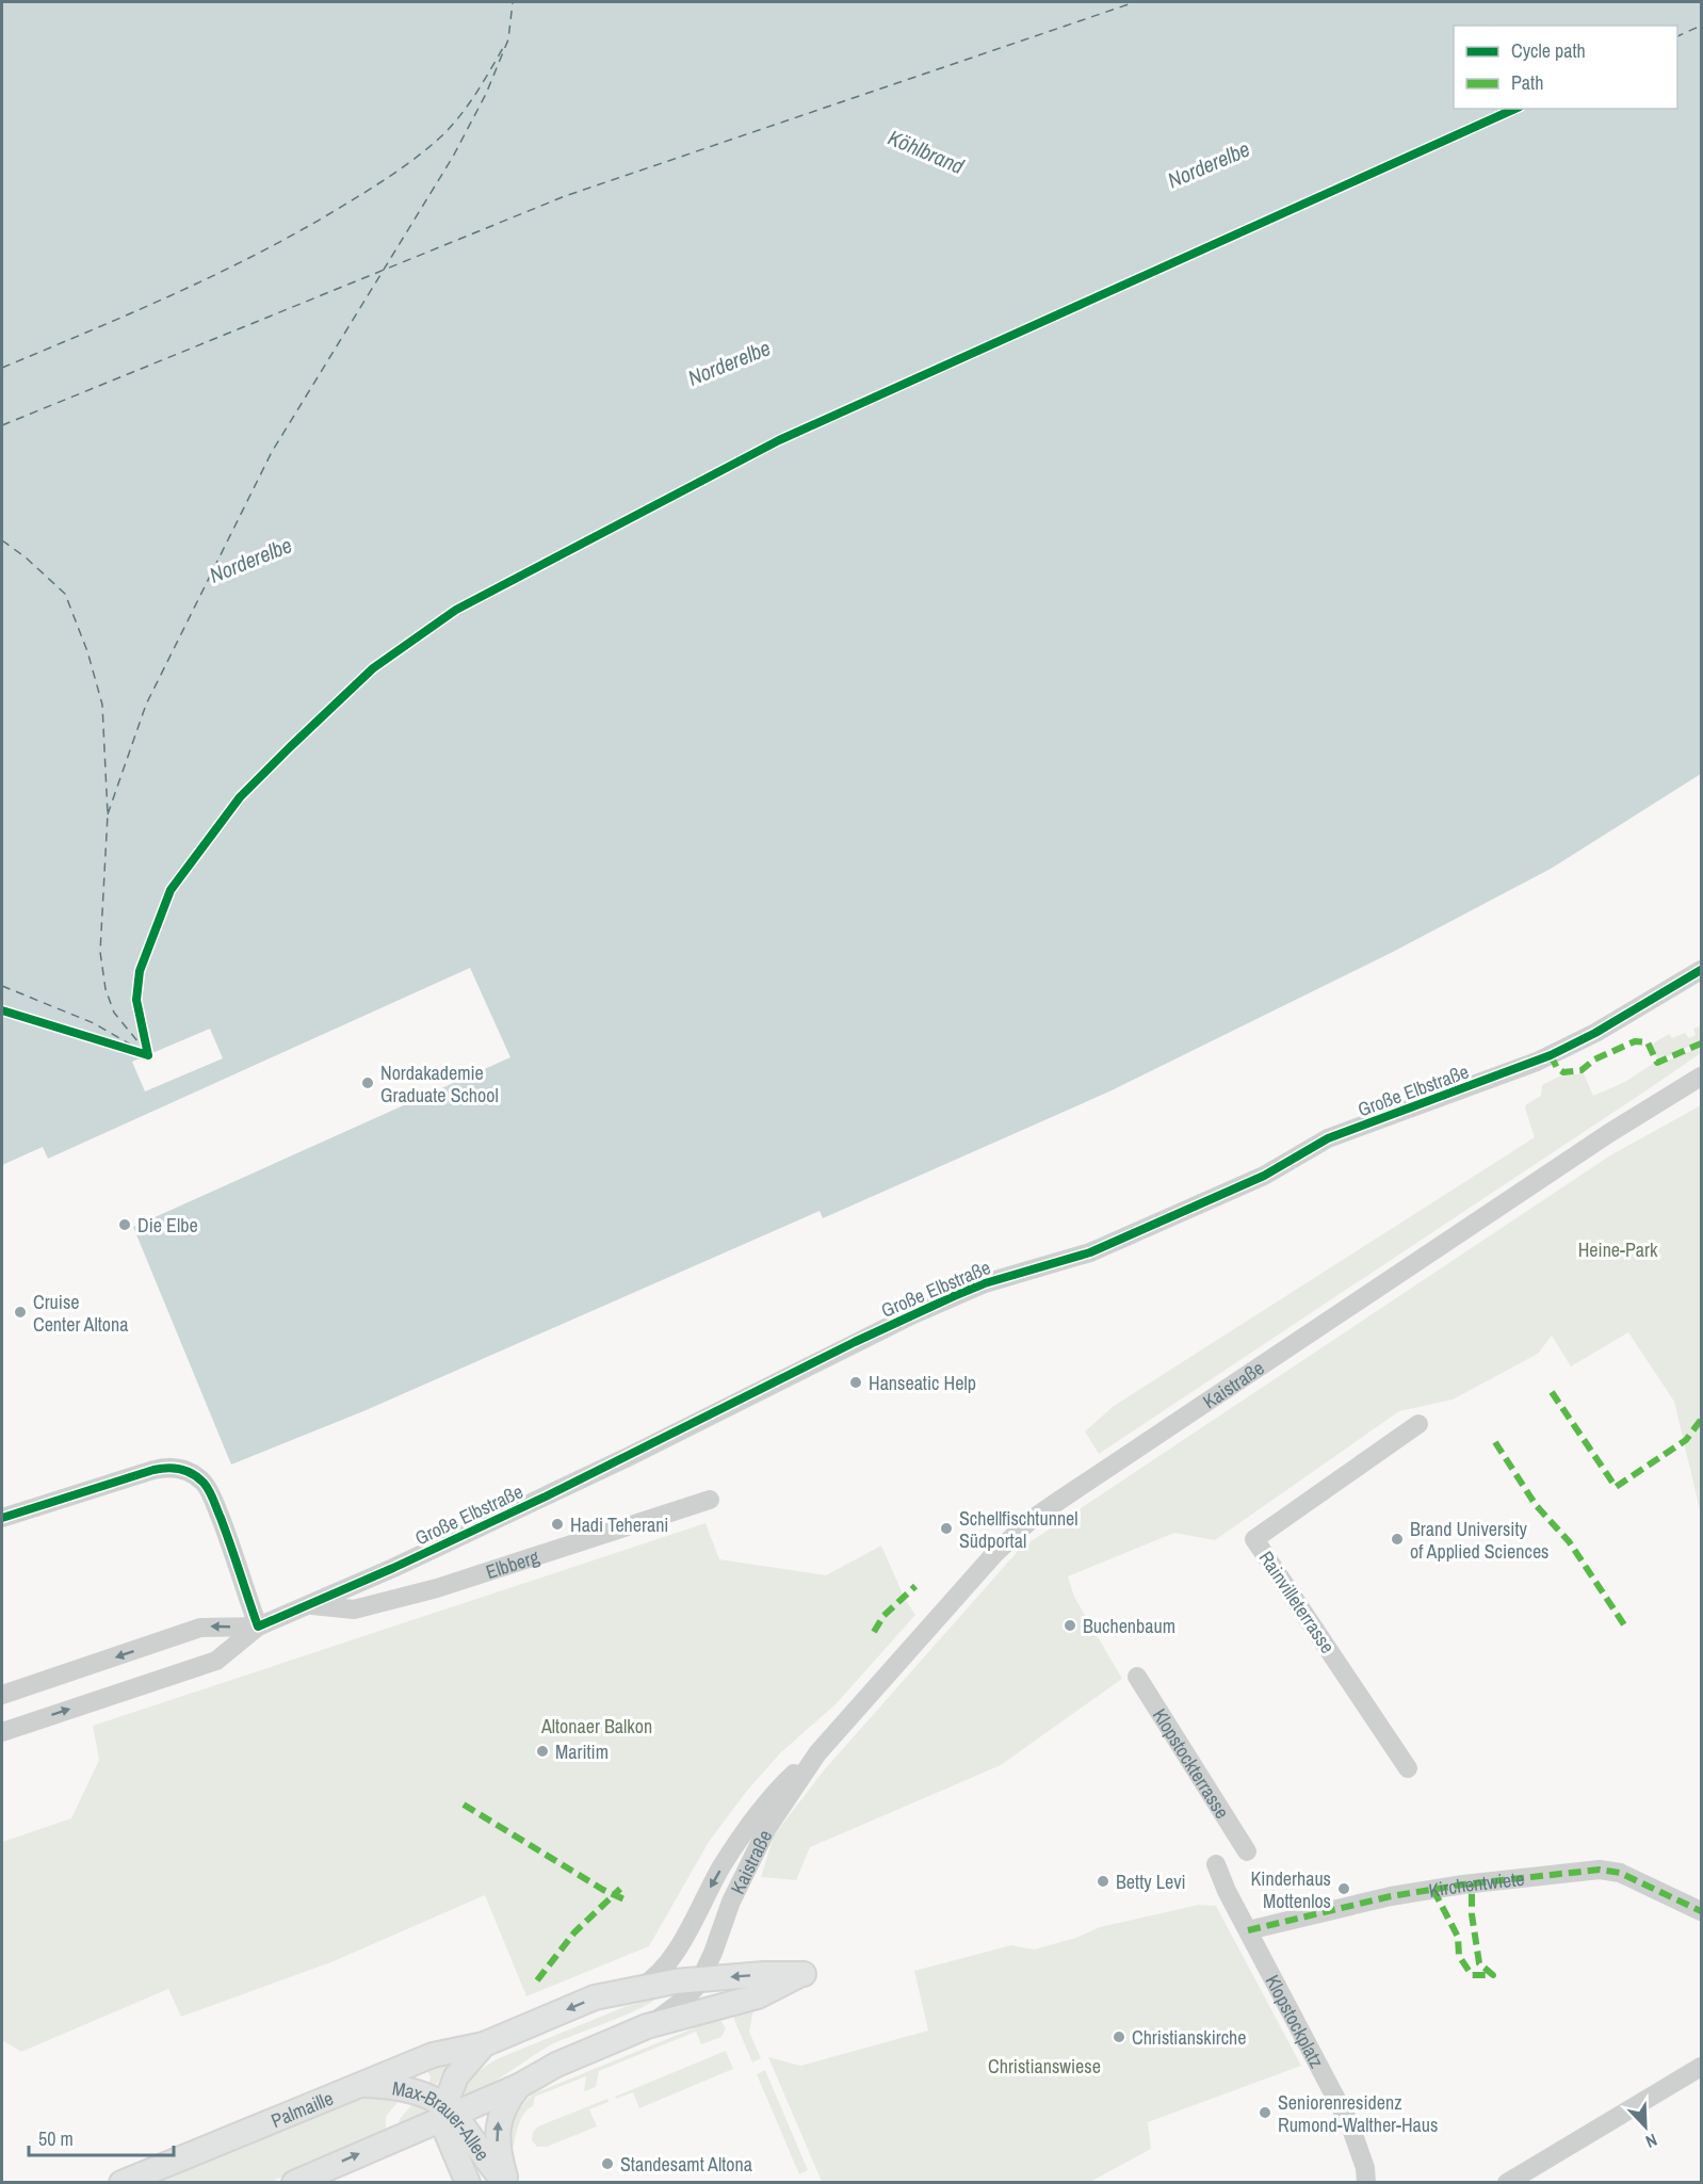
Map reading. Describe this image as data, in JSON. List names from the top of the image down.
{
  "streets": {
    "main road": ["Palmaille", "Max-Brauer-Allee"],
    "street": [
      "Große Elbstraße",
      "Kaistraße",
      "Elbberg",
      "Rainvilleterrasse",
      "Klopstockterrasse",
      "Kirchentwiete",
      "Klopstockplatz"
    ]
  },
  "crossings": [
    ["Große Elbstraße", "Elbberg"],
    ["Kaistraße", "Palmaille"],
    ["Kirchentwiete", "Klopstockplatz"],
    ["Palmaille", "Max-Brauer-Allee"]
  ],
  "water": ["Köhlbrand", "Norderelbe"],
  "parks": ["Heine-Park", "Altonaer Balkon", "Christianswiese"],
  "places": [
    "Nordakademie Graduate School",
    "Die Elbe",
    "Cruise Center Altona",
    "Hanseatic Help",
    "Hadi Teherani",
    "Schellfischtunnel Südportal",
    "Brand University of Applied Sciences",
    "Buchenbaum",
    "Maritim",
    "Betty Levi",
    "Kinderhaus Mottenlos",
    "Christianskirche",
    "Seniorenresidenz Rumond-Walther-Haus",
    "Standesamt Altona"
  ],
  "legend": ["Cycle path", "Path"],
  "scale_bar": "50 m",
  "north": "bottom right"
}
